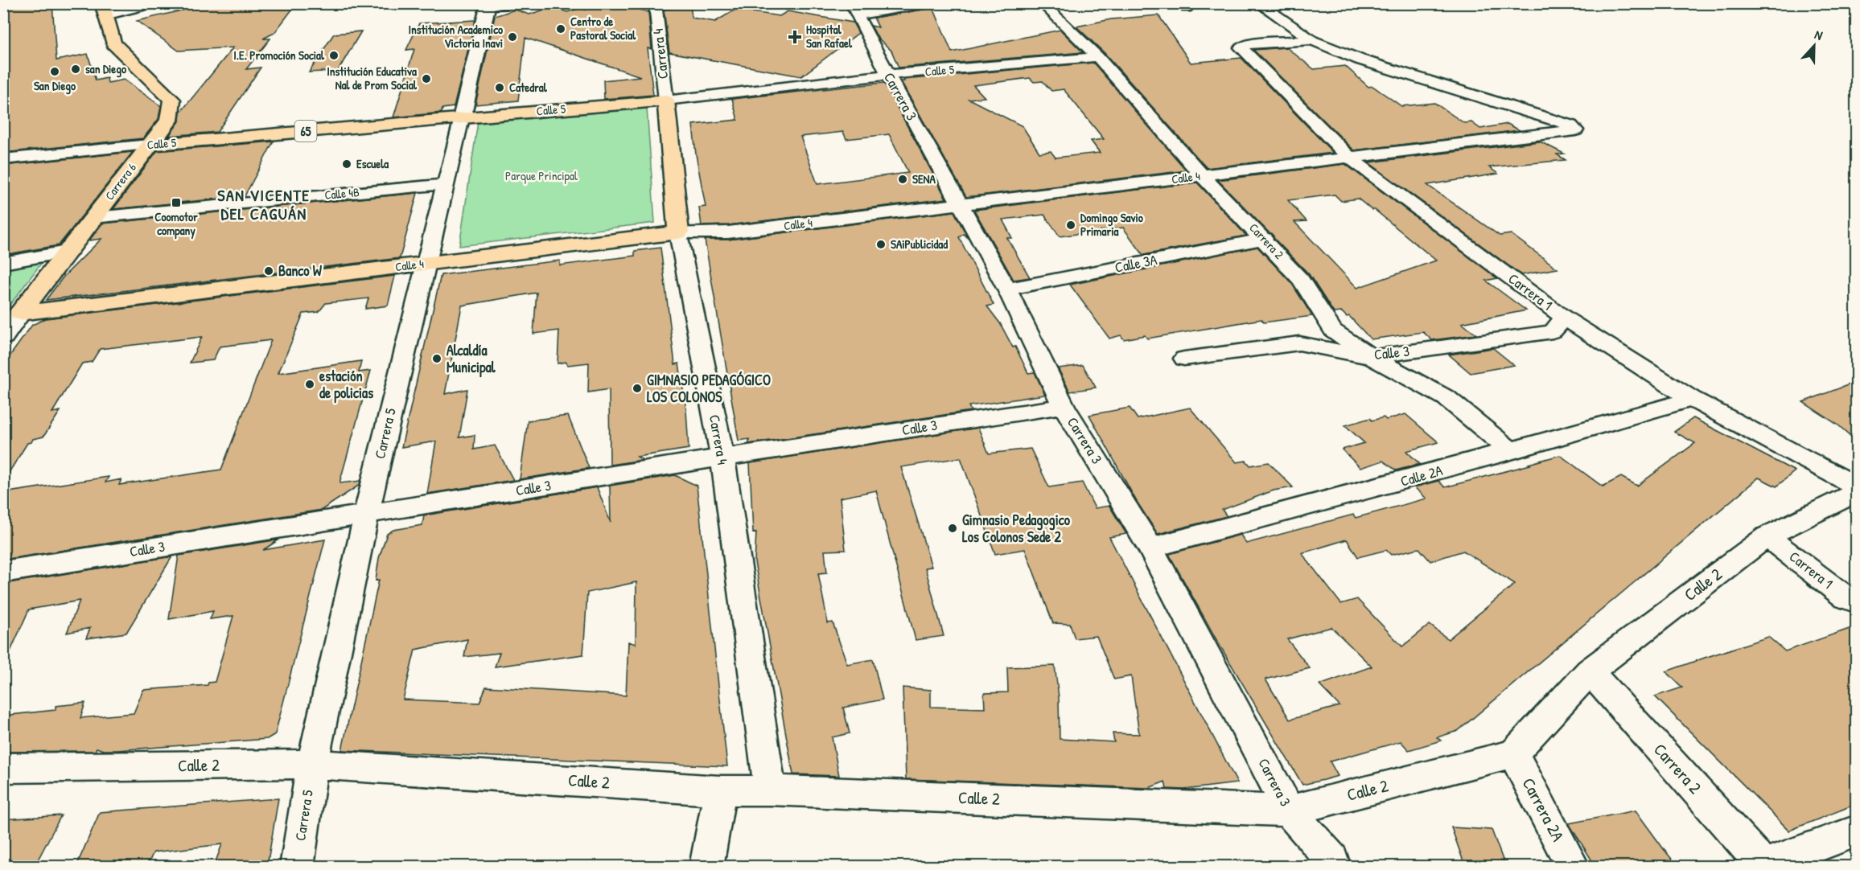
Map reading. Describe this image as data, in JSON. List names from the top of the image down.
{
  "streets": {
    "main road": [
      "Carrera 4",
      "Calle 5",
      "65",
      "Calle 4",
      "Carrera 6",
      "Carrera 5"
    ],
    "street": [
      "Carrera 3",
      "Calle 4B",
      "Carrera 2",
      "Calle 3A",
      "Carrera 1",
      "Calle 3",
      "Calle 2A",
      "Calle 2",
      "Carrera 2A"
    ]
  },
  "crossings": [
    ["Carrera 4", "Calle 5"],
    ["Carrera 4", "Calle 4"],
    ["Carrera 4", "Calle 3"],
    ["Carrera 4", "Calle 2"],
    ["Calle 5", "Carrera 3"],
    ["Calle 5", "Carrera 6"],
    ["Calle 5", "Carrera 2"],
    ["Calle 5", "Carrera 5"],
    ["Carrera 3", "Calle 4"],
    ["Carrera 3", "Calle 3A"],
    ["Carrera 3", "Calle 3"],
    ["Carrera 3", "Calle 2A"],
    ["Carrera 3", "Calle 2"],
    ["Calle 4", "Carrera 6"],
    ["Calle 4", "Carrera 2"],
    ["Calle 4", "Carrera 1"],
    ["Calle 4", "Carrera 5"],
    ["Carrera 6", "Calle 4B"],
    ["Calle 4B", "Carrera 5"],
    ["Carrera 2", "Calle 3A"],
    ["Carrera 2", "Calle 3"],
    ["Carrera 2", "Calle 2A"],
    ["Carrera 2", "Calle 2"],
    ["Carrera 1", "Calle 3"],
    ["Carrera 1", "Calle 2A"],
    ["Carrera 1", "Calle 2"],
    ["Calle 3", "Carrera 5"],
    ["Carrera 5", "Calle 2"],
    ["Calle 2", "Carrera 2A"]
  ],
  "districts": ["SAN VICENTE DEL CAGUÁN"],
  "parks": ["Parque Principal"],
  "places": {
    "other": [
      "Centro de Pastoral Social",
      "Institución Academico Victoria Inavi",
      "I.E. Promoción Social",
      "san Diego",
      "San Diego",
      "Institución Educativa Nal de Prom Social",
      "Catedral",
      "Escuela",
      "SENA",
      "Domingo Savio Primaria",
      "SAiPublicidad",
      "Banco W",
      "Alcaldía Municipal",
      "estación de policias",
      "GIMNASIO PEDAGÓGICO LOS COLONOS",
      "Gimnasio Pedagogico Los Colonos Sede 2"
    ],
    "health": ["Hospital San Rafael"],
    "transit": ["Coomotor company"]
  },
  "north": "top"
}
